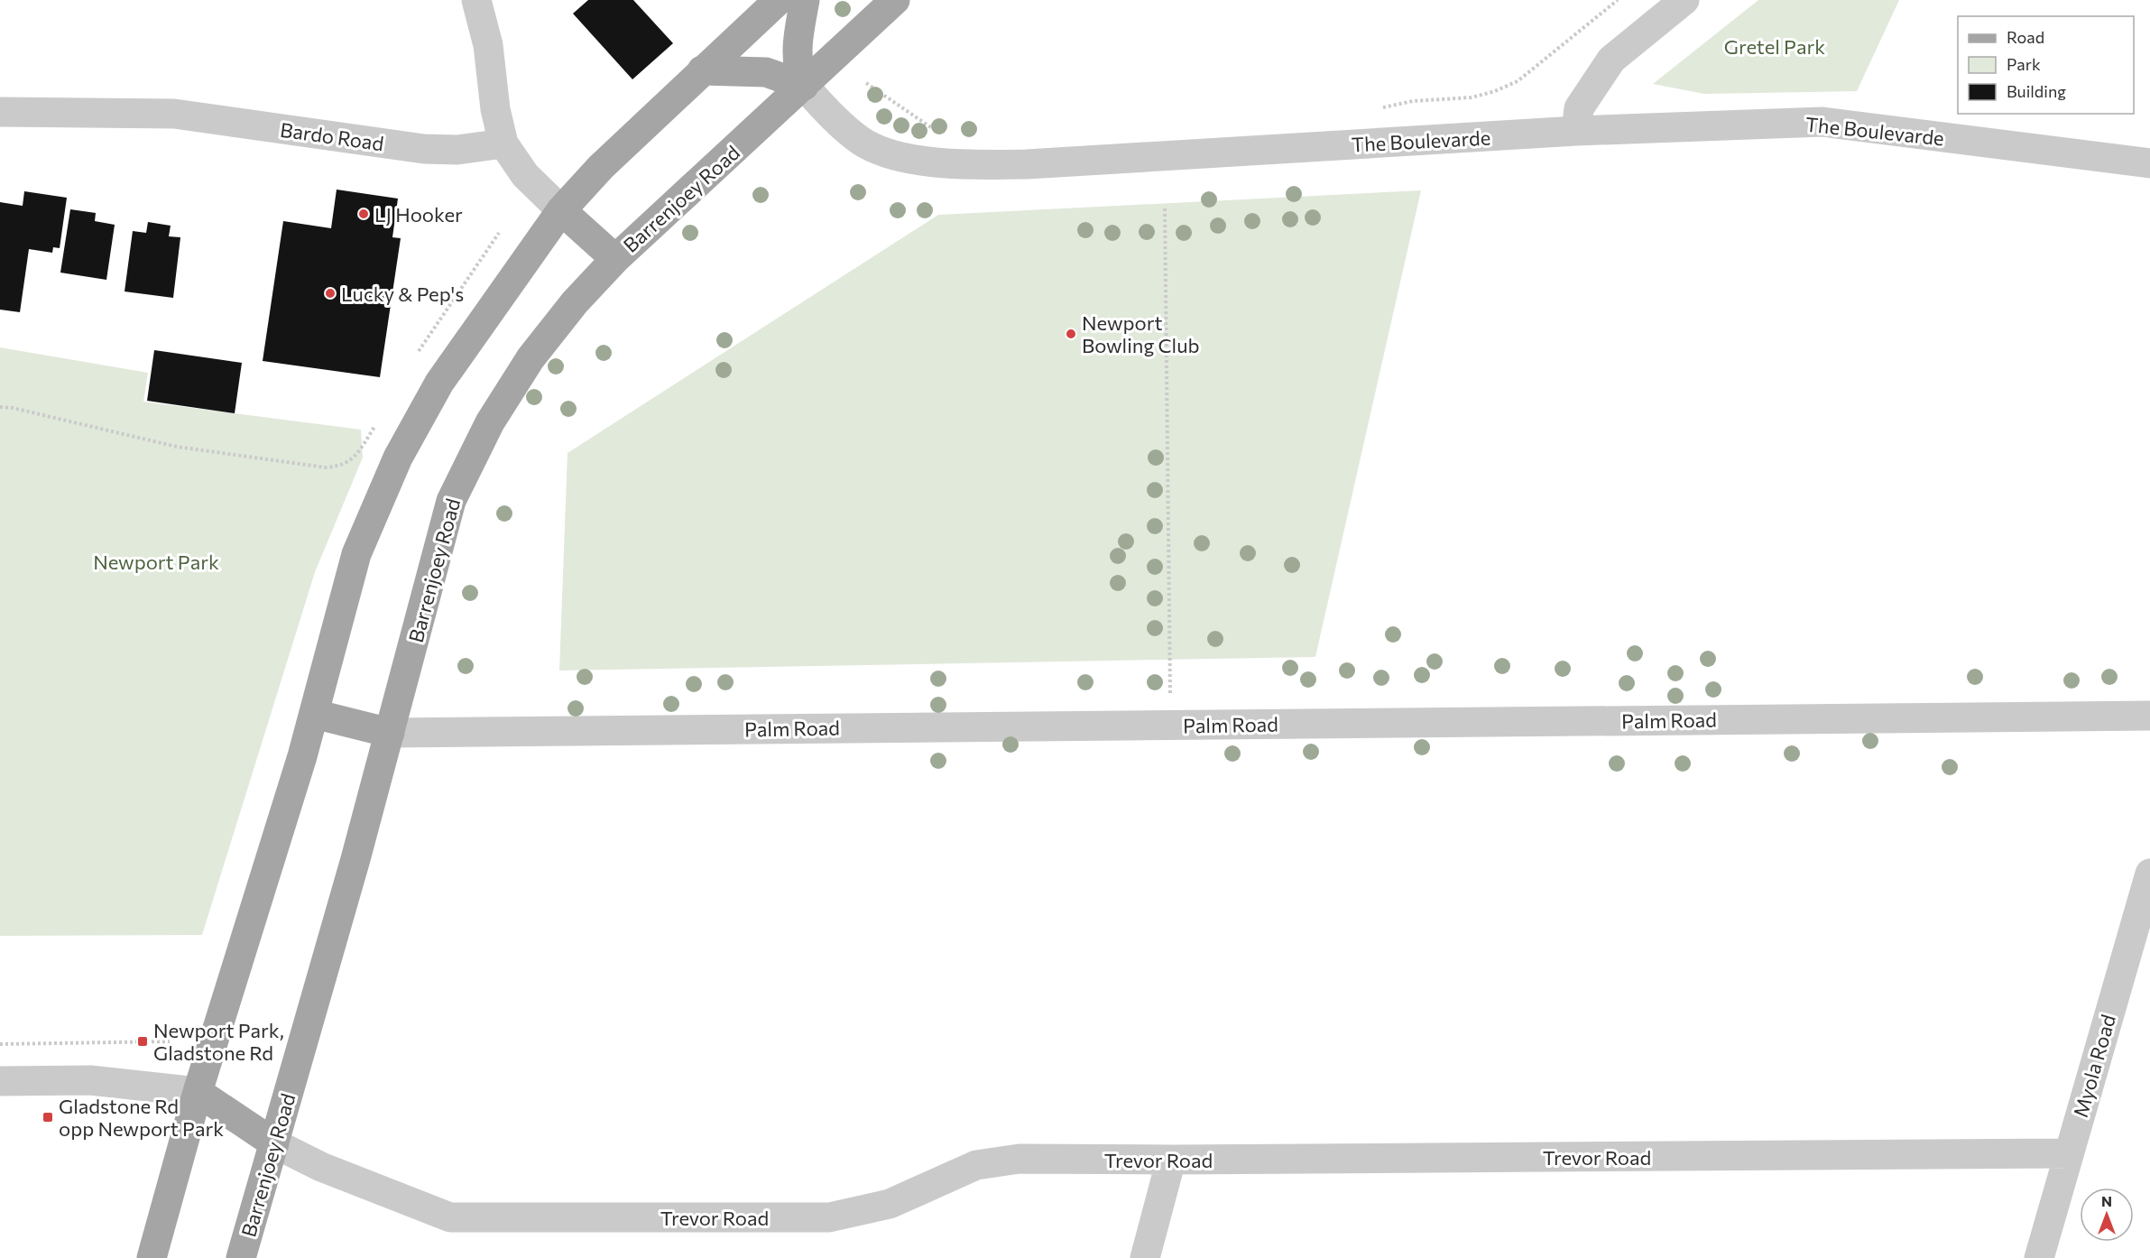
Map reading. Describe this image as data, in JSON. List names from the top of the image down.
{
  "streets": {
    "main road": ["The Boulevarde", "Barrenjoey Road", "Palm Road"],
    "street": ["Bardo Road", "Myola Road", "Trevor Road"]
  },
  "crossings": [
    ["The Boulevarde", "Barrenjoey Road"],
    ["Barrenjoey Road", "Palm Road"],
    ["Barrenjoey Road", "Trevor Road"],
    ["Myola Road", "Trevor Road"]
  ],
  "parks": ["Gretel Park", "Newport Park"],
  "places": {
    "other": ["LJ Hooker", "Lucky & Pep's", "Newport Bowling Club"],
    "transit": ["Newport Park, Gladstone Rd", "Gladstone Rd opp Newport Park"]
  },
  "legend": ["Road", "Park", "Building"],
  "north": "top"
}
